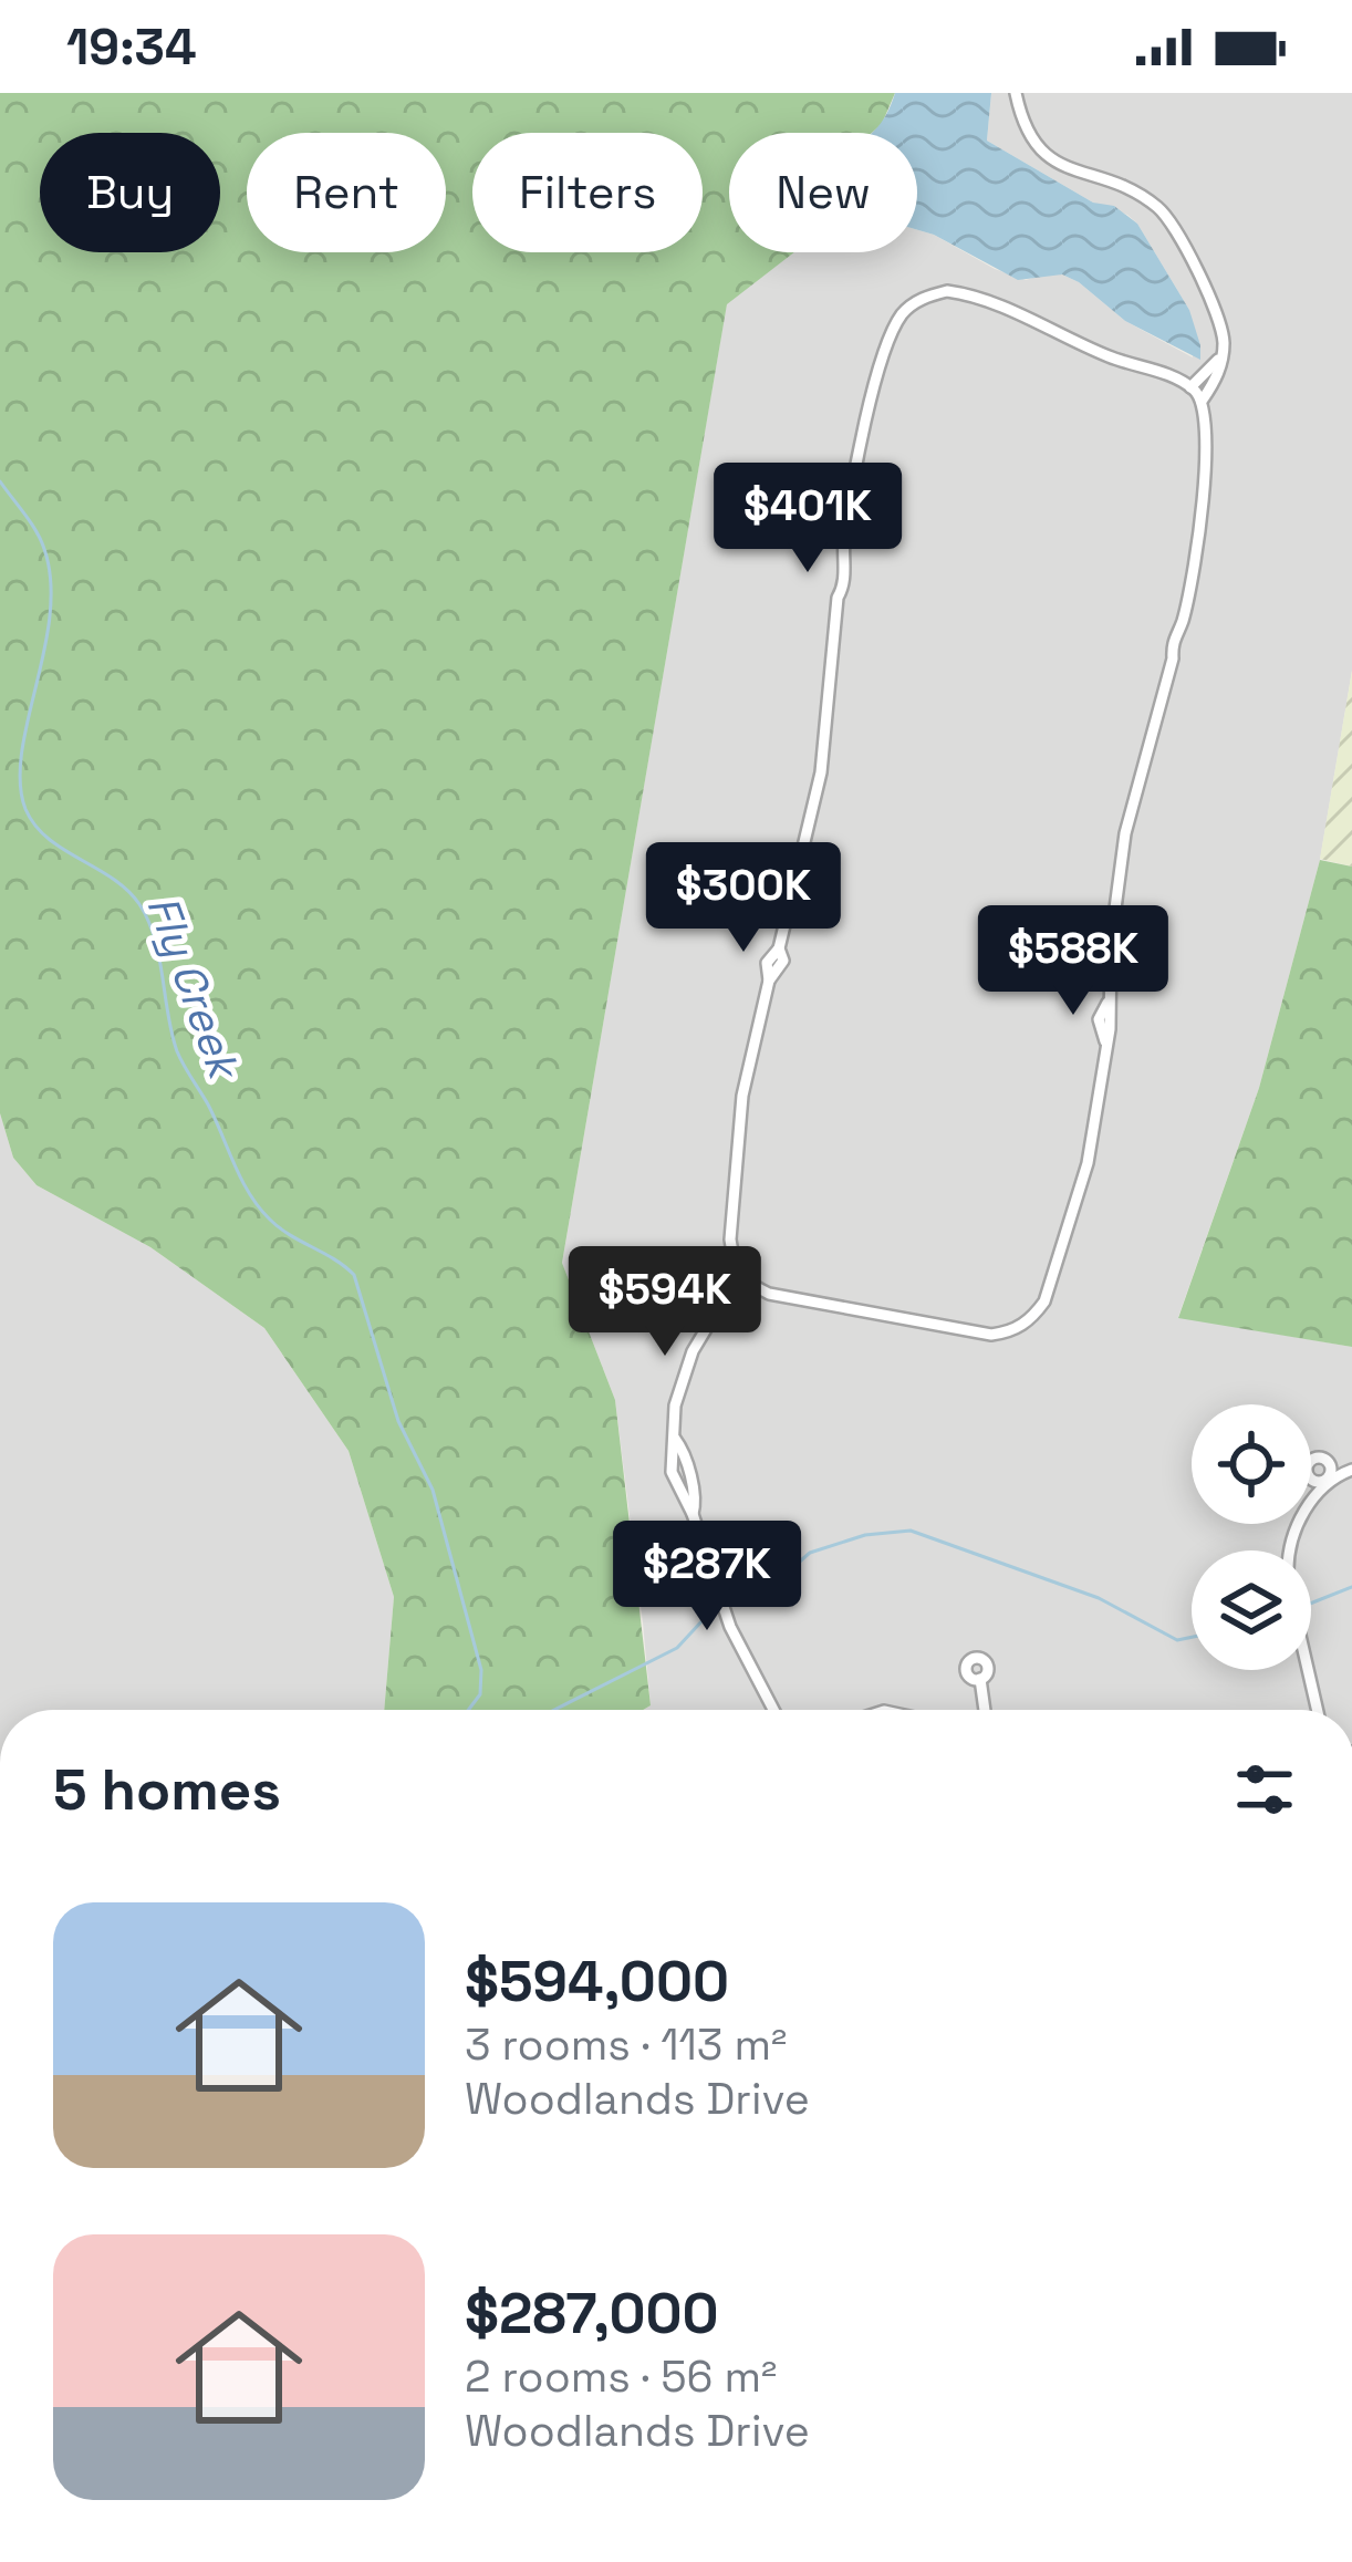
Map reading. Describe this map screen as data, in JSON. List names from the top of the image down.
{
  "water": ["Fly Creek"],
  "page": {
    "status": "19:34",
    "chip": [
      "Buy",
      "Rent",
      "Filters",
      "New"
    ],
    "price": [
      "$401K",
      "$300K",
      "$588K",
      "$594K",
      "$287K"
    ],
    "heading": "5 homes",
    "list": [
      {
        "name": "$594,000",
        "note": "3 rooms · 113 m² · Woodlands Drive"
      },
      {
        "name": "$287,000",
        "note": "2 rooms · 56 m² · Woodlands Drive"
      }
    ]
  }
}
